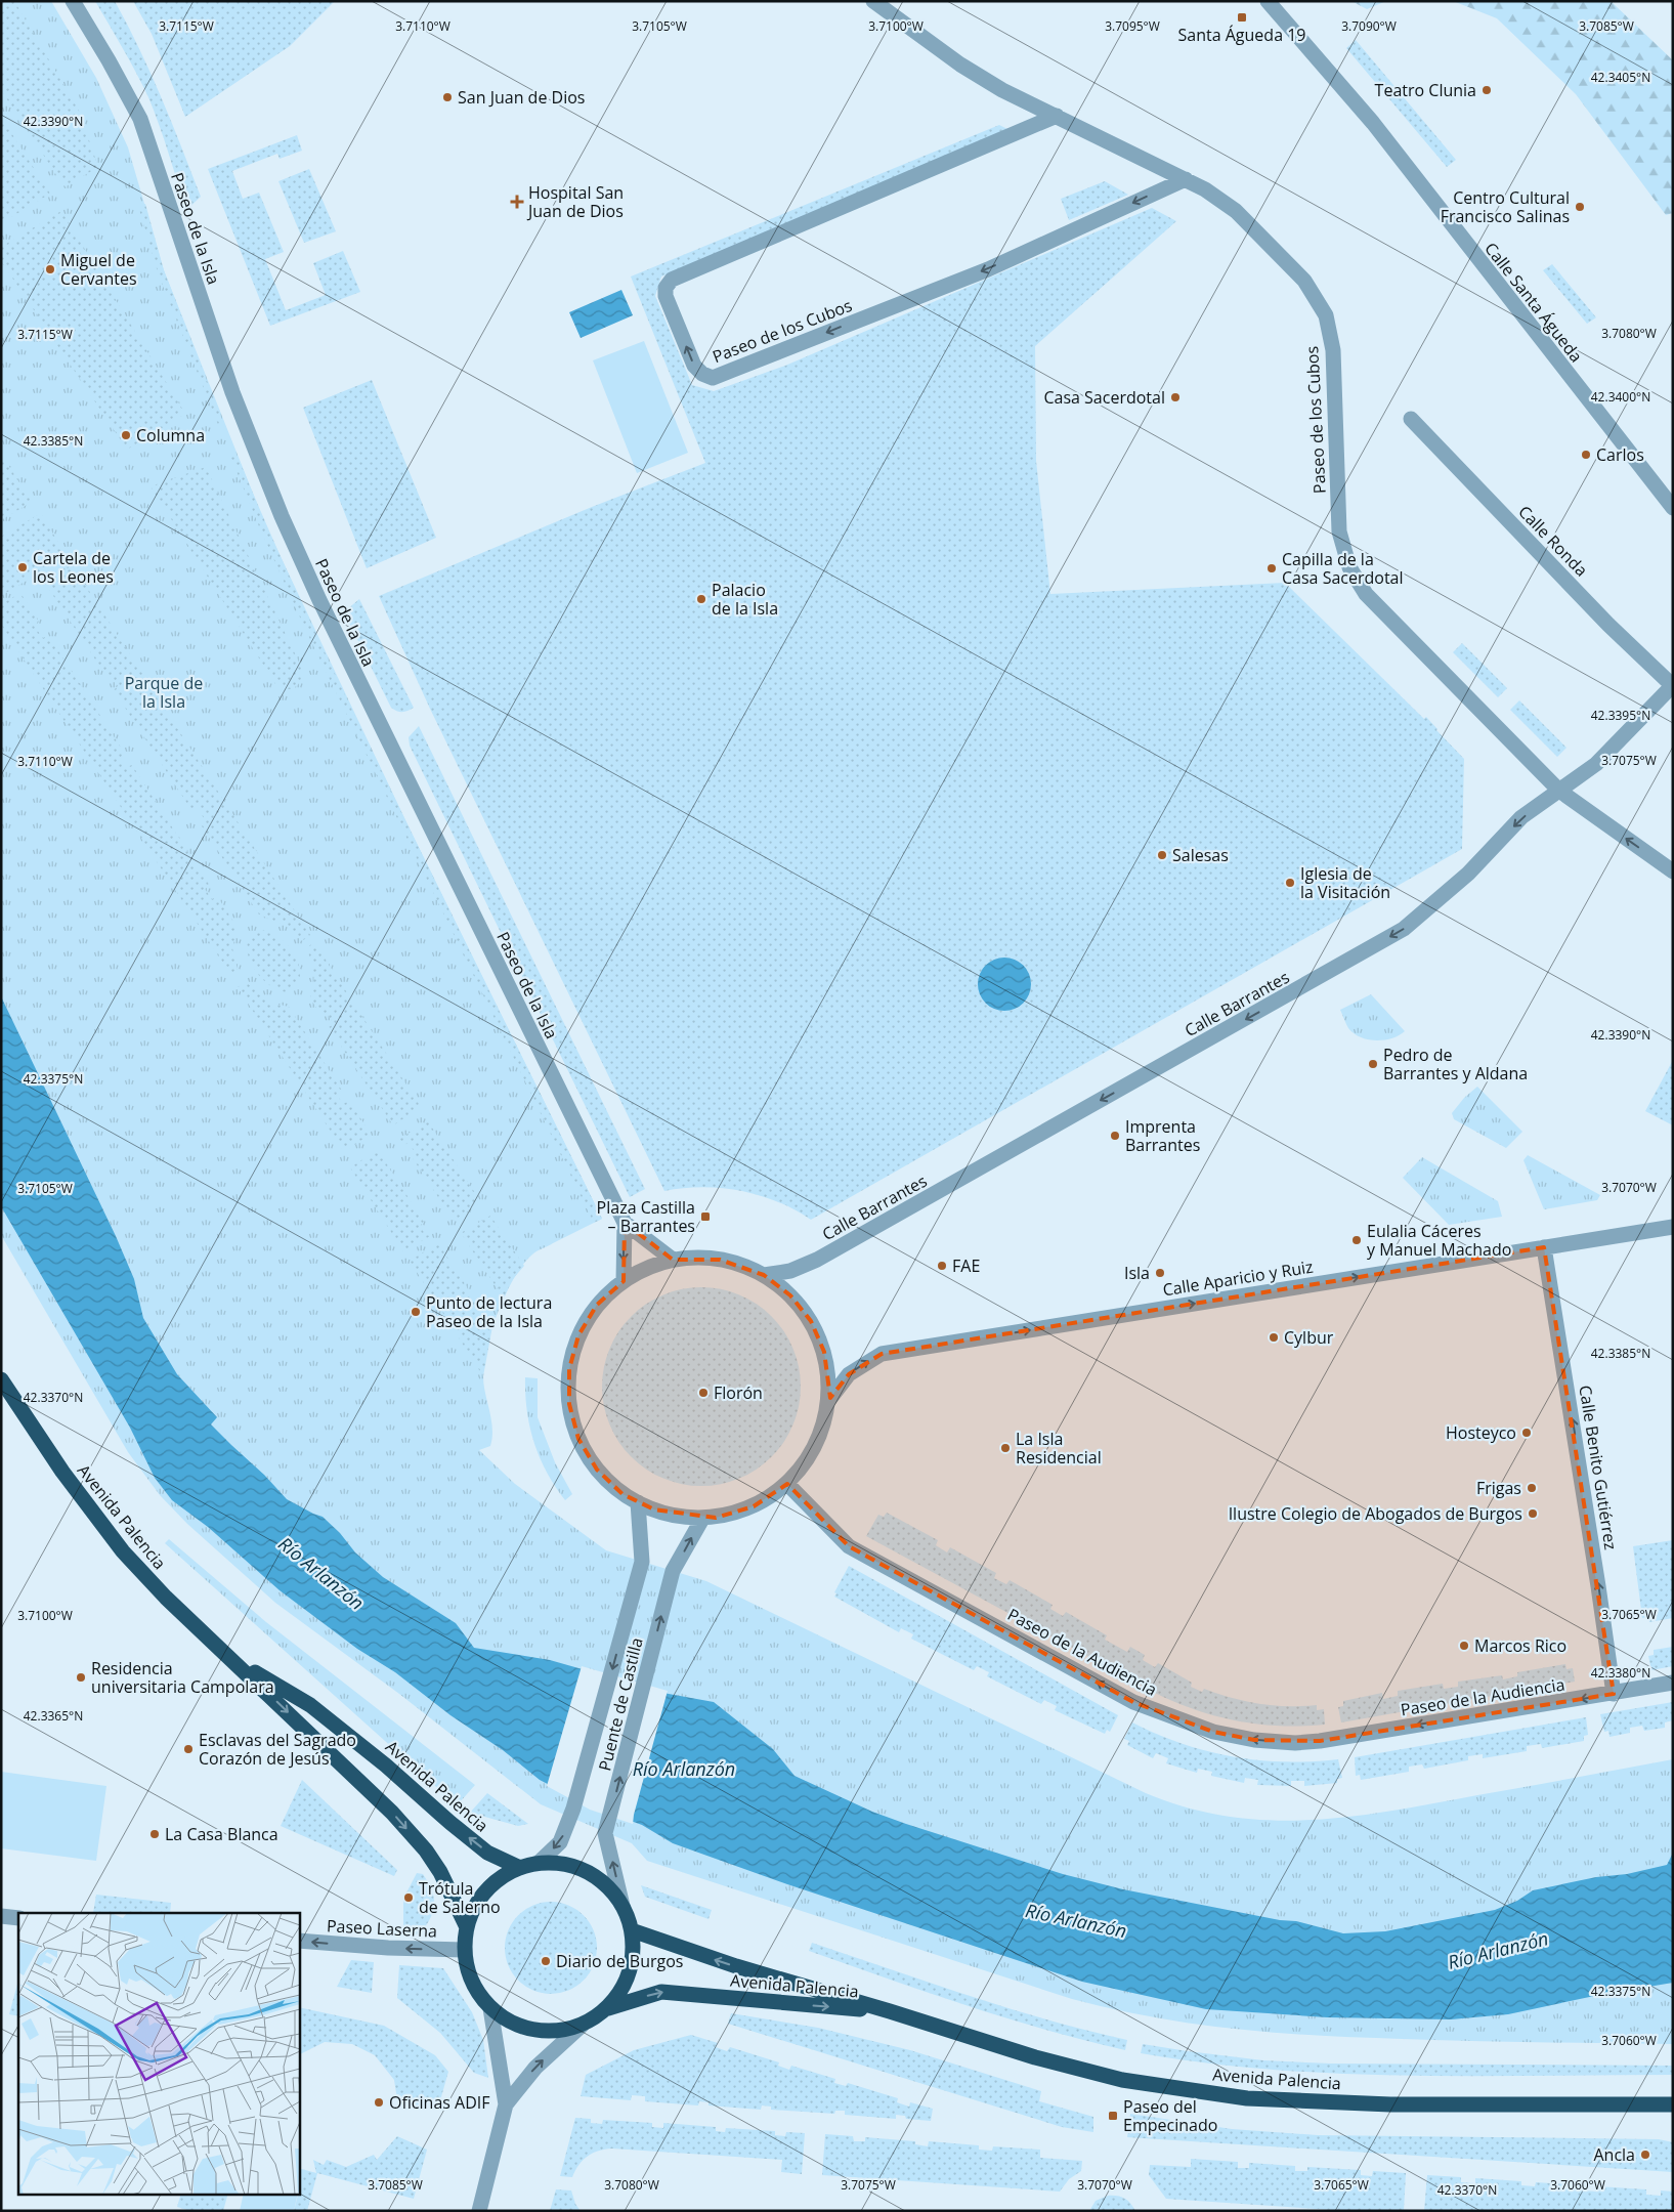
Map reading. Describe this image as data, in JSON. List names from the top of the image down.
{
  "streets": {
    "highway": ["Avenida Palencia"],
    "street": [
      "Paseo de la Isla",
      "Calle Santa Águeda",
      "Paseo de los Cubos",
      "Calle Ronda",
      "Calle Barrantes",
      "Calle Aparicio y Ruiz",
      "Calle Benito Gutiérrez",
      "Paseo de la Audiencia",
      "Puente de Castilla",
      "Paseo Laserna"
    ]
  },
  "crossings": [
    ["Paseo de los Cubos", "Calle Barrantes"],
    ["Calle Ronda", "Calle Barrantes"],
    ["Calle Aparicio y Ruiz", "Calle Benito Gutiérrez"],
    ["Calle Benito Gutiérrez", "Paseo de la Audiencia"],
    ["Avenida Palencia", "Puente de Castilla"],
    ["Avenida Palencia", "Paseo Laserna"],
    ["Puente de Castilla", "Paseo Laserna"]
  ],
  "one_way": [
    "Calle Barrantes",
    "Calle Aparicio y Ruiz",
    "Calle Benito Gutiérrez",
    "Paseo de la Audiencia",
    "Paseo Laserna"
  ],
  "water": ["Río Arlanzón"],
  "parks": ["Parque de la Isla"],
  "places": {
    "transit": ["Santa Águeda 19", "Plaza Castilla – Barrantes", "Paseo del Empecinado"],
    "other": [
      "Teatro Clunia",
      "San Juan de Dios",
      "Centro Cultural Francisco Salinas",
      "Miguel de Cervantes",
      "Casa Sacerdotal",
      "Columna",
      "Carlos",
      "Cartela de los Leones",
      "Capilla de la Casa Sacerdotal",
      "Palacio de la Isla",
      "Salesas",
      "Iglesia de la Visitación",
      "Pedro de Barrantes y Aldana",
      "Imprenta Barrantes",
      "Eulalia Cáceres y Manuel Machado",
      "FAE",
      "Isla",
      "Punto de lectura Paseo de la Isla",
      "Cylbur",
      "Florón",
      "Hosteyco",
      "La Isla Residencial",
      "Frigas",
      "Ilustre Colegio de Abogados de Burgos",
      "Marcos Rico",
      "Residencia universitaria Campolara",
      "Esclavas del Sagrado Corazón de Jesús",
      "La Casa Blanca",
      "Trótula de Salerno",
      "Diario de Burgos",
      "Oficinas ADIF",
      "Ancla"
    ],
    "health": ["Hospital San Juan de Dios"]
  },
  "coordinates": [
    "3.7115°W",
    "3.7110°W",
    "3.7105°W",
    "3.7100°W",
    "3.7095°W",
    "3.7090°W",
    "3.7085°W",
    "42.3405°N",
    "42.3390°N",
    "3.7080°W",
    "42.3400°N",
    "42.3385°N",
    "42.3395°N",
    "3.7075°W",
    "42.3375°N",
    "3.7070°W",
    "42.3370°N",
    "3.7065°W",
    "42.3380°N",
    "42.3365°N",
    "3.7060°W"
  ]
}
